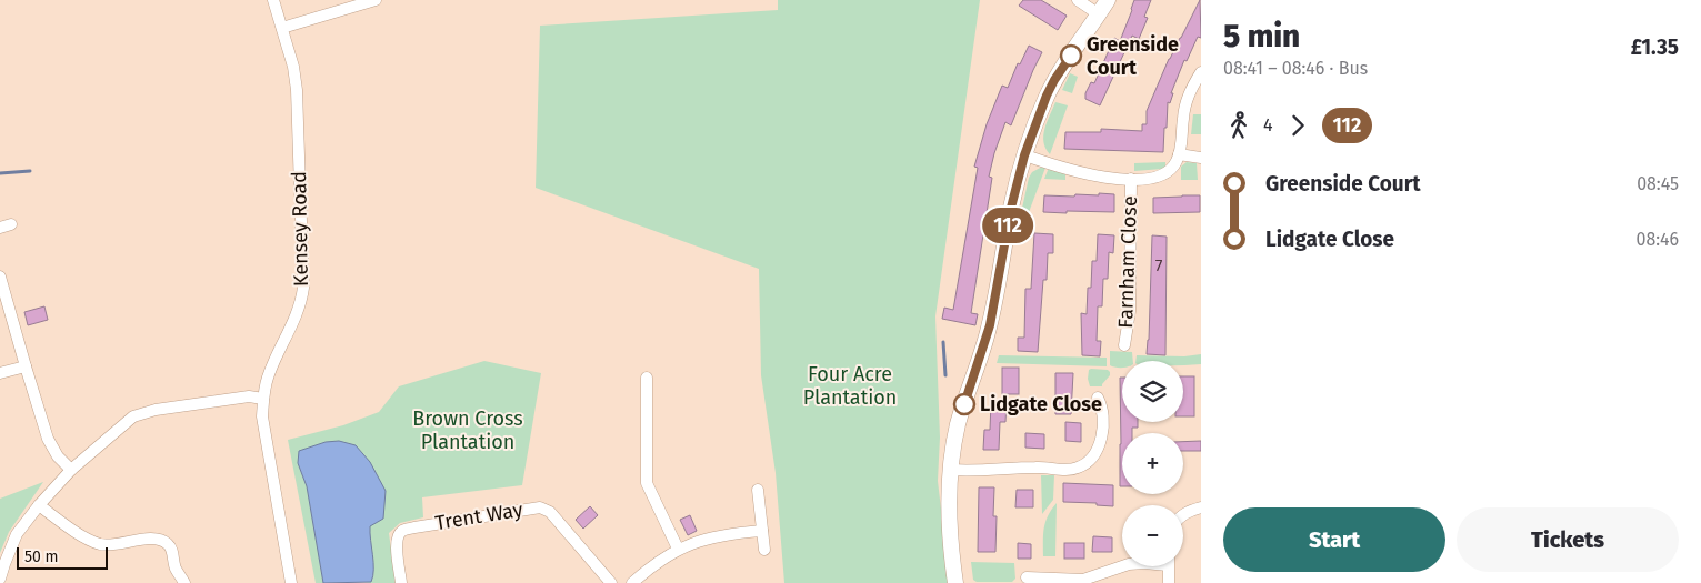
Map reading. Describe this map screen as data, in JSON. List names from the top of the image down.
{
  "streets": {
    "street": ["Kensey Road", "Farnham Close", "Trent Way"]
  },
  "parks": ["Four Acre Plantation", "Brown Cross Plantation"],
  "places": ["Greenside Court", "Lidgate Close"],
  "lines": ["bus line 112"],
  "house_numbers": ["7"],
  "scale_bar": "50 m",
  "page": {
    "on_map": "112",
    "heading": ["5 min", "08:41 – 08:46 · Bus", "£1.35"],
    "legs": ["4", "112"],
    "list": [
      {
        "name": "Greenside Court",
        "value": "08:45"
      },
      {
        "name": "Lidgate Close",
        "value": "08:46"
      }
    ],
    "map_buttons": ["+", "−"],
    "buttons": ["Start", "Tickets"],
    "scale": "50 m"
  }
}
